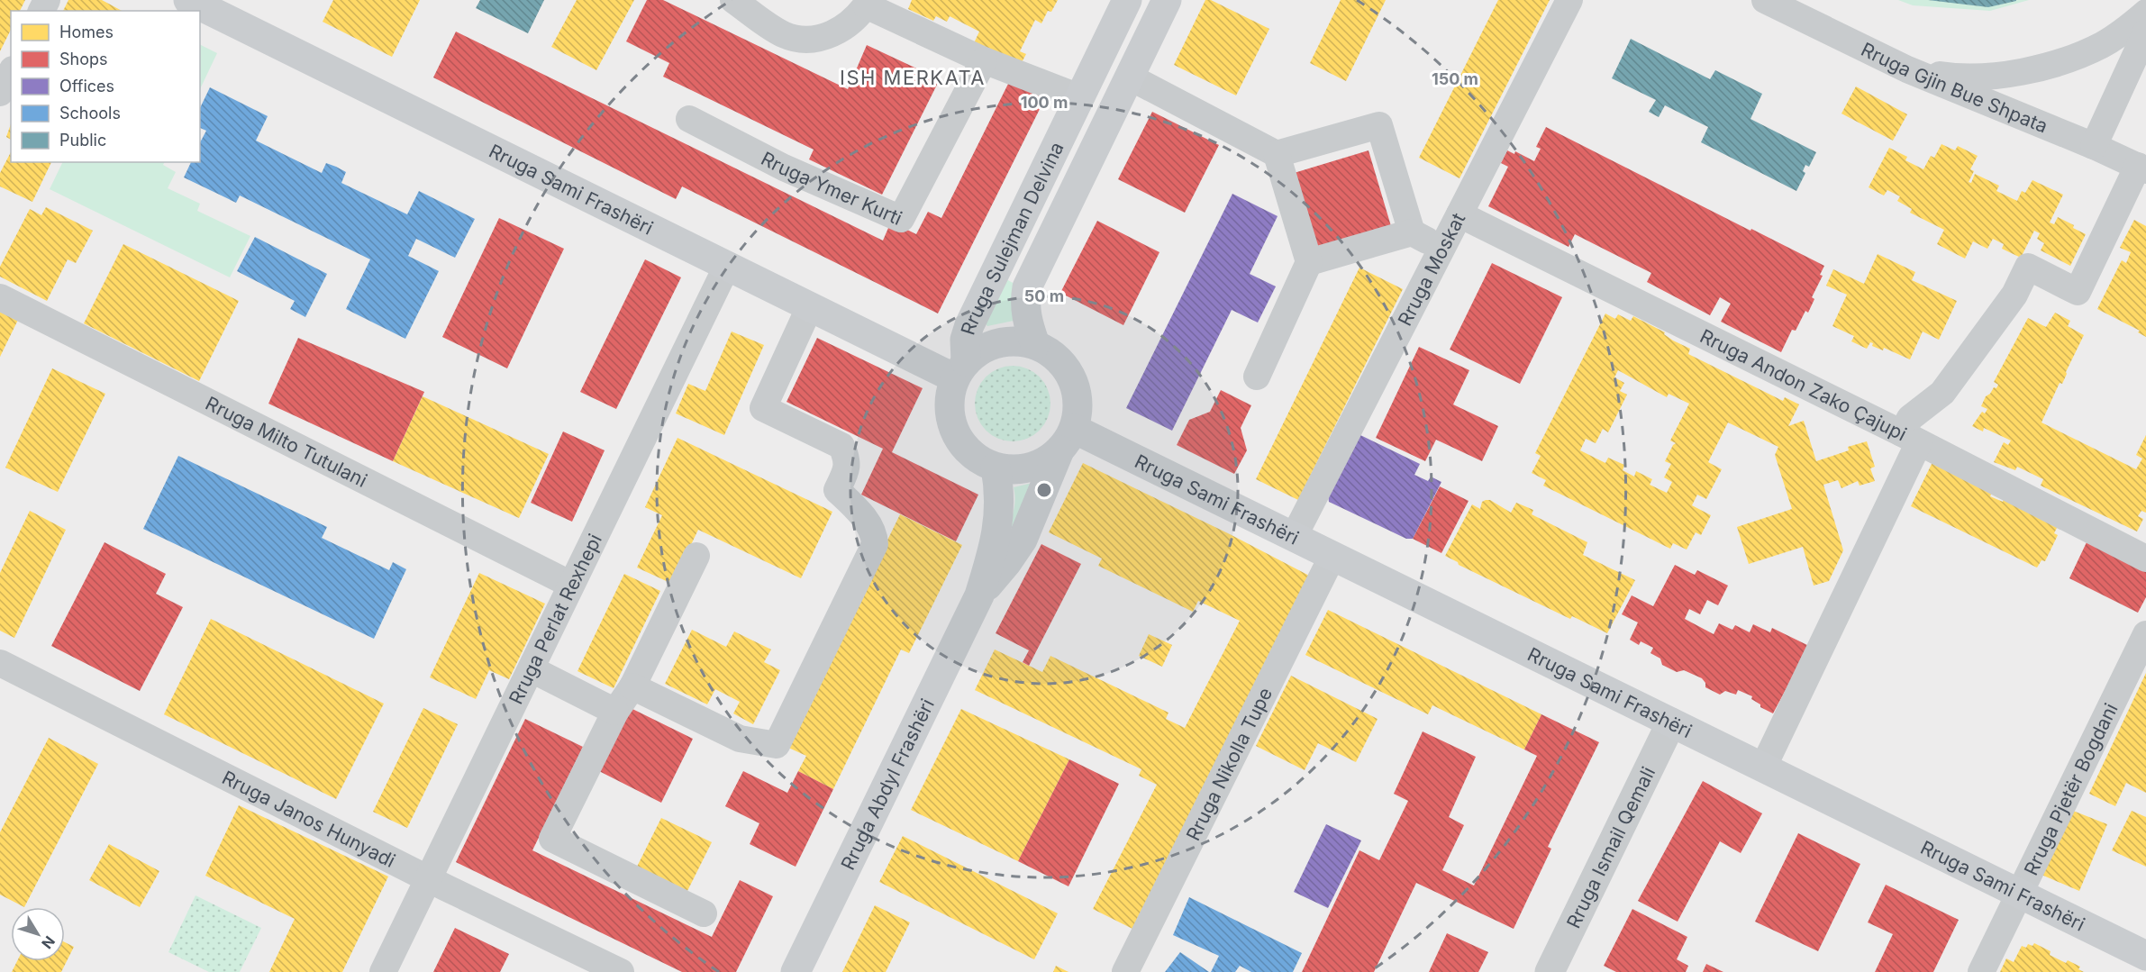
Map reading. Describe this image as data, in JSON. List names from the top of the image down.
{
  "streets": {
    "main road": ["Rruga Sami Frashëri", "Rruga Sulejman Delvina", "Rruga Abdyl Frashëri"],
    "street": [
      "Rruga Gjin Bue Shpata",
      "Rruga Ymer Kurti",
      "Rruga Moskat",
      "Rruga Andon Zako Çajupi",
      "Rruga Milto Tutulani",
      "Rruga Perlat Rexhepi",
      "Rruga Nikolla Tupe",
      "Rruga Pjetër Bogdani",
      "Rruga Janos Hunyadi",
      "Rruga Ismail Qemali"
    ]
  },
  "crossings": [
    ["Rruga Sami Frashëri", "Rruga Sulejman Delvina"],
    ["Rruga Sami Frashëri", "Rruga Moskat"],
    ["Rruga Sami Frashëri", "Rruga Perlat Rexhepi"],
    ["Rruga Sami Frashëri", "Rruga Nikolla Tupe"],
    ["Rruga Sami Frashëri", "Rruga Abdyl Frashëri"],
    ["Rruga Sami Frashëri", "Rruga Pjetër Bogdani"],
    ["Rruga Sami Frashëri", "Rruga Ismail Qemali"],
    ["Rruga Sulejman Delvina", "Rruga Abdyl Frashëri"],
    ["Rruga Moskat", "Rruga Andon Zako Çajupi"],
    ["Rruga Milto Tutulani", "Rruga Perlat Rexhepi"],
    ["Rruga Perlat Rexhepi", "Rruga Janos Hunyadi"]
  ],
  "districts": ["ISH MERKATA"],
  "legend": [
    "Homes",
    "Shops",
    "Offices",
    "Schools",
    "Public"
  ],
  "north": "bottom right",
  "rings": ["150 m", "100 m", "50 m"]
}
